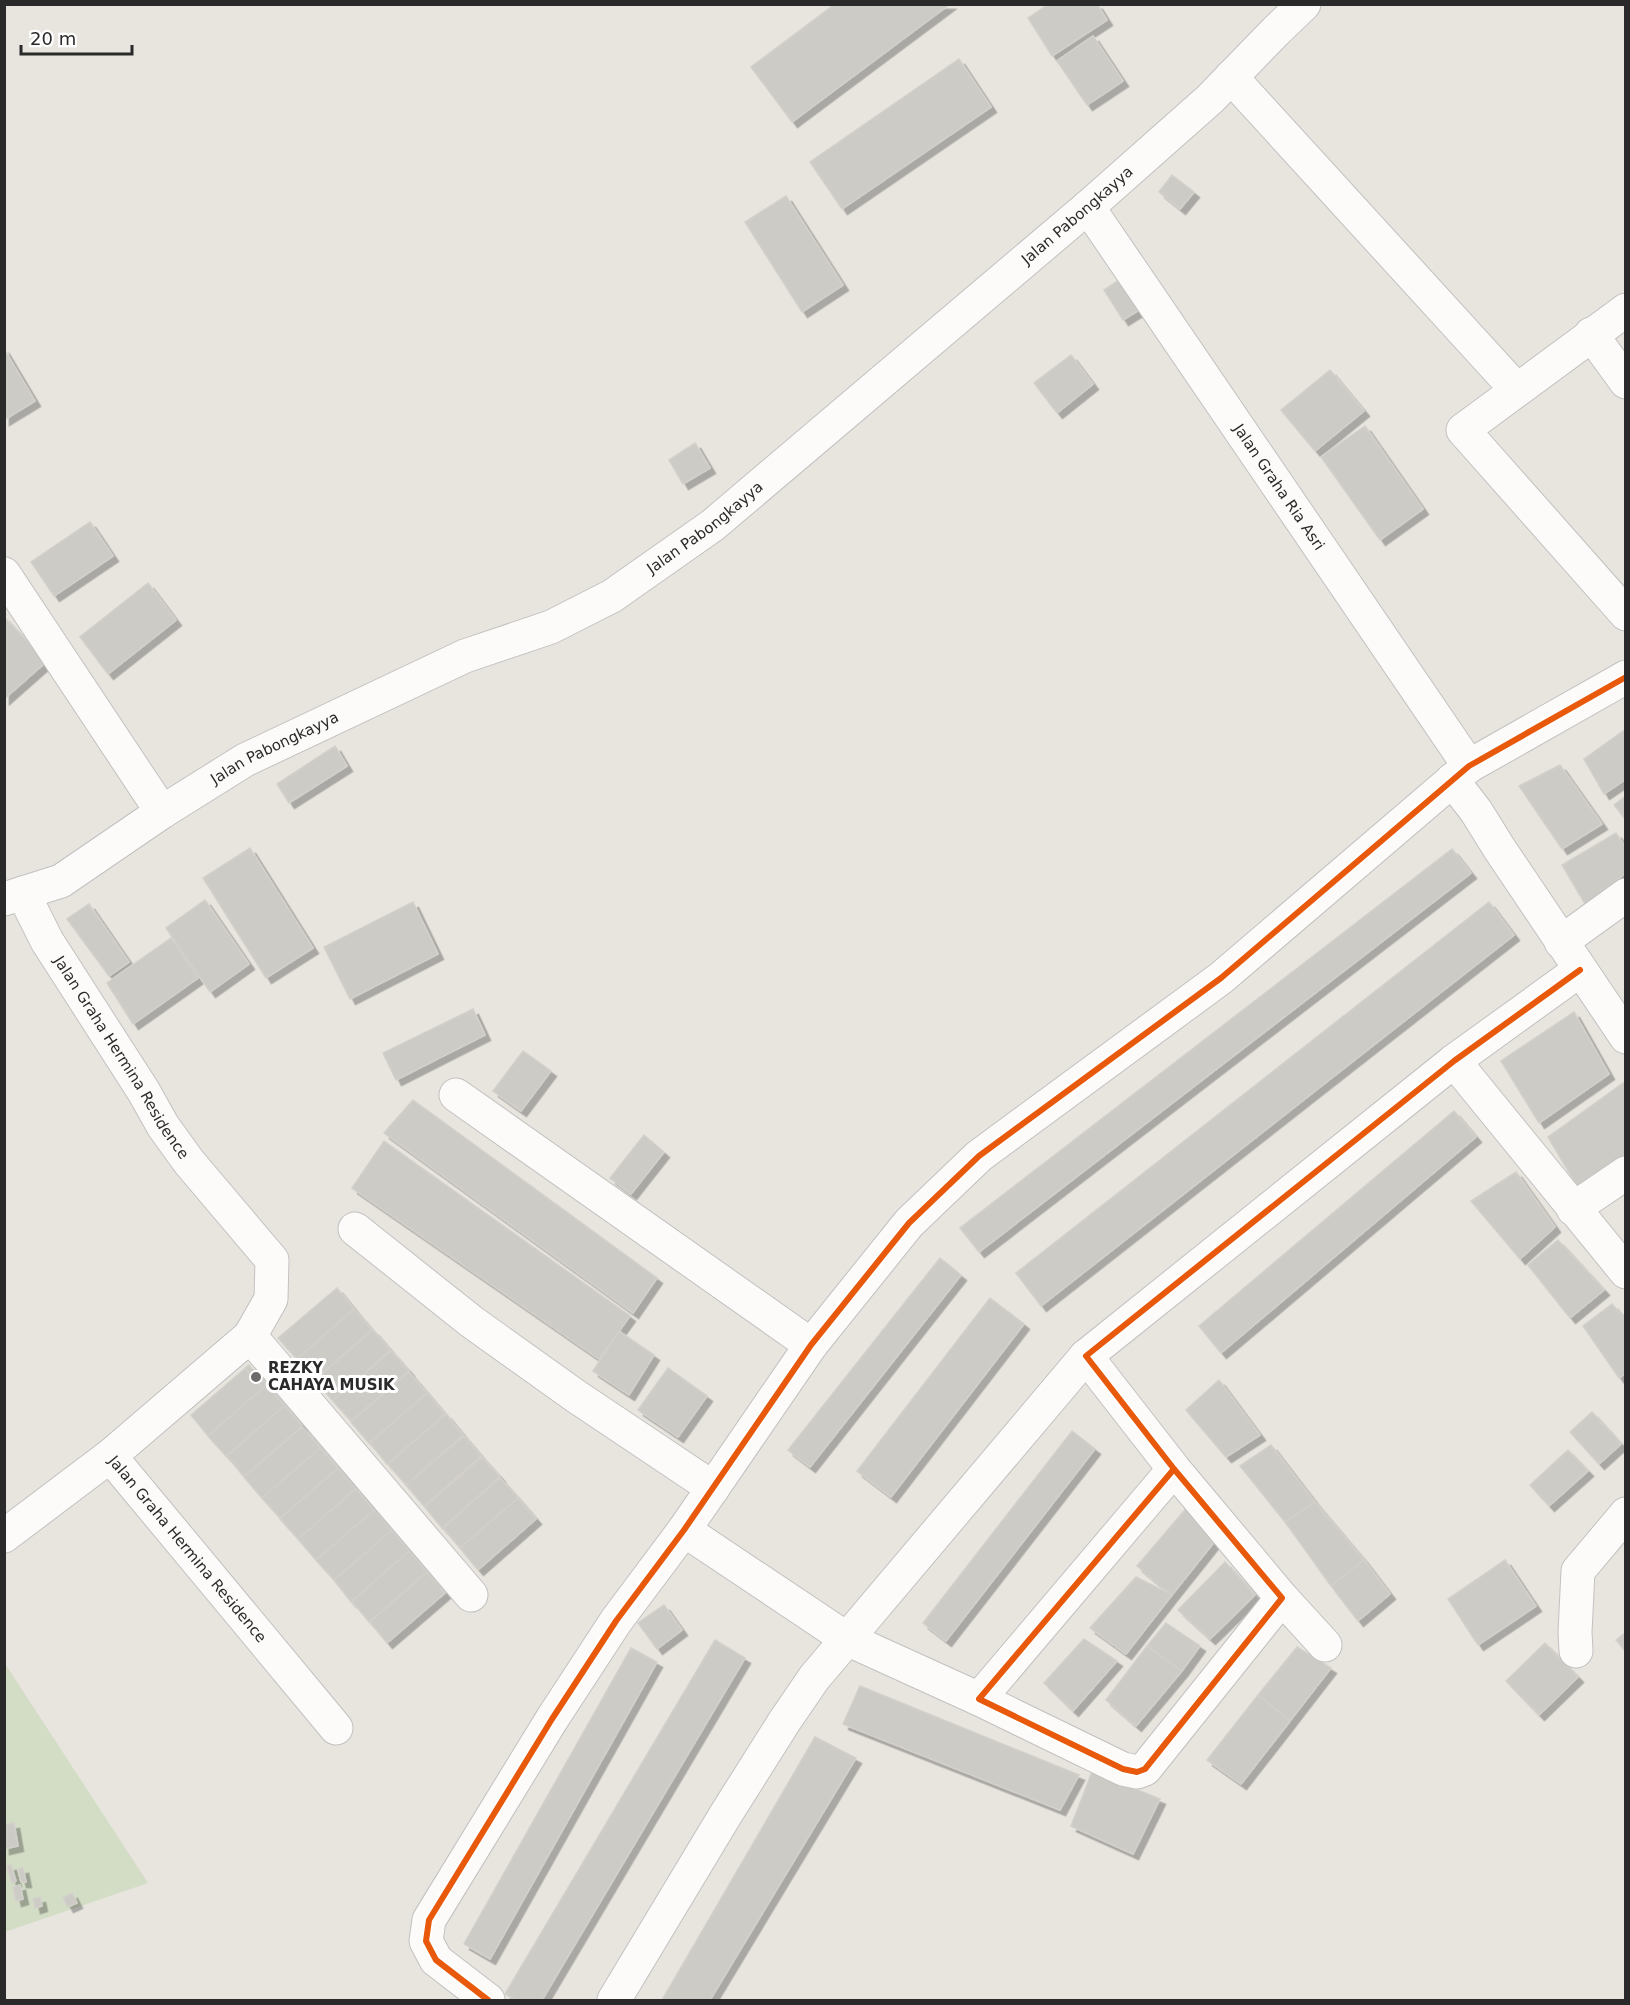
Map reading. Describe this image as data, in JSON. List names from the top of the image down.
{
  "streets": {
    "street": ["Jalan Pabongkayya", "Jalan Graha Ria Asri", "Jalan Graha Hermina Residence"]
  },
  "crossings": [
    ["Jalan Pabongkayya", "Jalan Graha Ria Asri"],
    ["Jalan Pabongkayya", "Jalan Graha Hermina Residence"]
  ],
  "places": ["REZKY CAHAYA MUSIK"],
  "scale_bar": "20 m"
}
